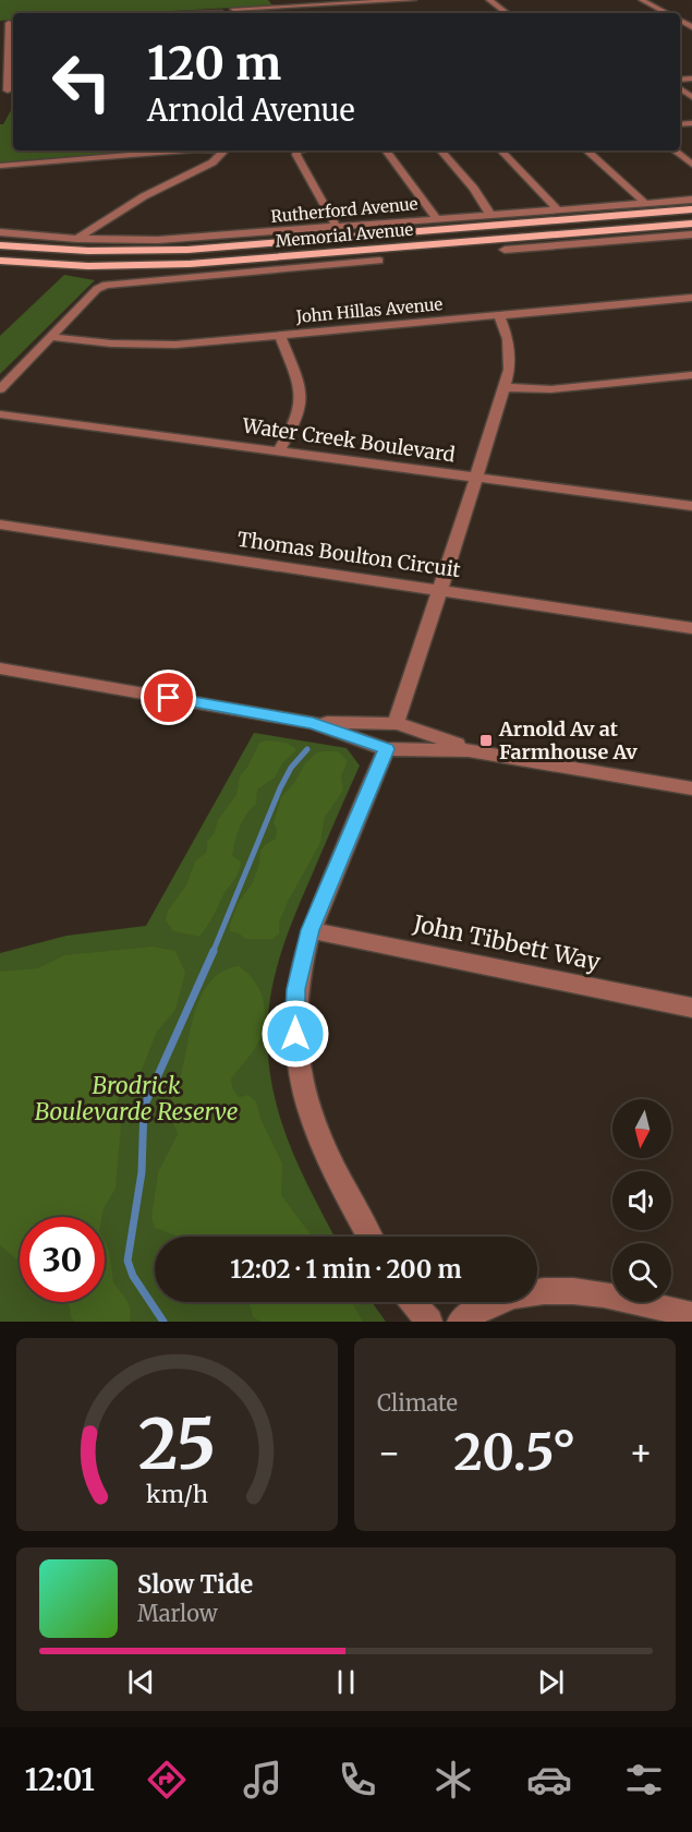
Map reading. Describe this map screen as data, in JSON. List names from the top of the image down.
{
  "streets": {
    "main road": ["Memorial Avenue"],
    "street": [
      "Rutherford Avenue",
      "John Hillas Avenue",
      "Water Creek Boulevard",
      "Thomas Boulton Circuit",
      "John Tibbett Way"
    ]
  },
  "parks": ["Brodrick Boulevarde Reserve"],
  "places": {
    "transit": ["Arnold Av at Farmhouse Av"]
  },
  "north": "bottom",
  "page": {
    "turn": ["120 m", "Arnold Avenue"],
    "limit": "30",
    "trip": "12:02 · 1 min · 200 m",
    "tile": "Climate",
    "heat": ["−", "20.5°", "+"],
    "song": ["Slow Tide", "Marlow"],
    "tabs": "12:01",
    "gauge": ["25", "km/h"]
  }
}
